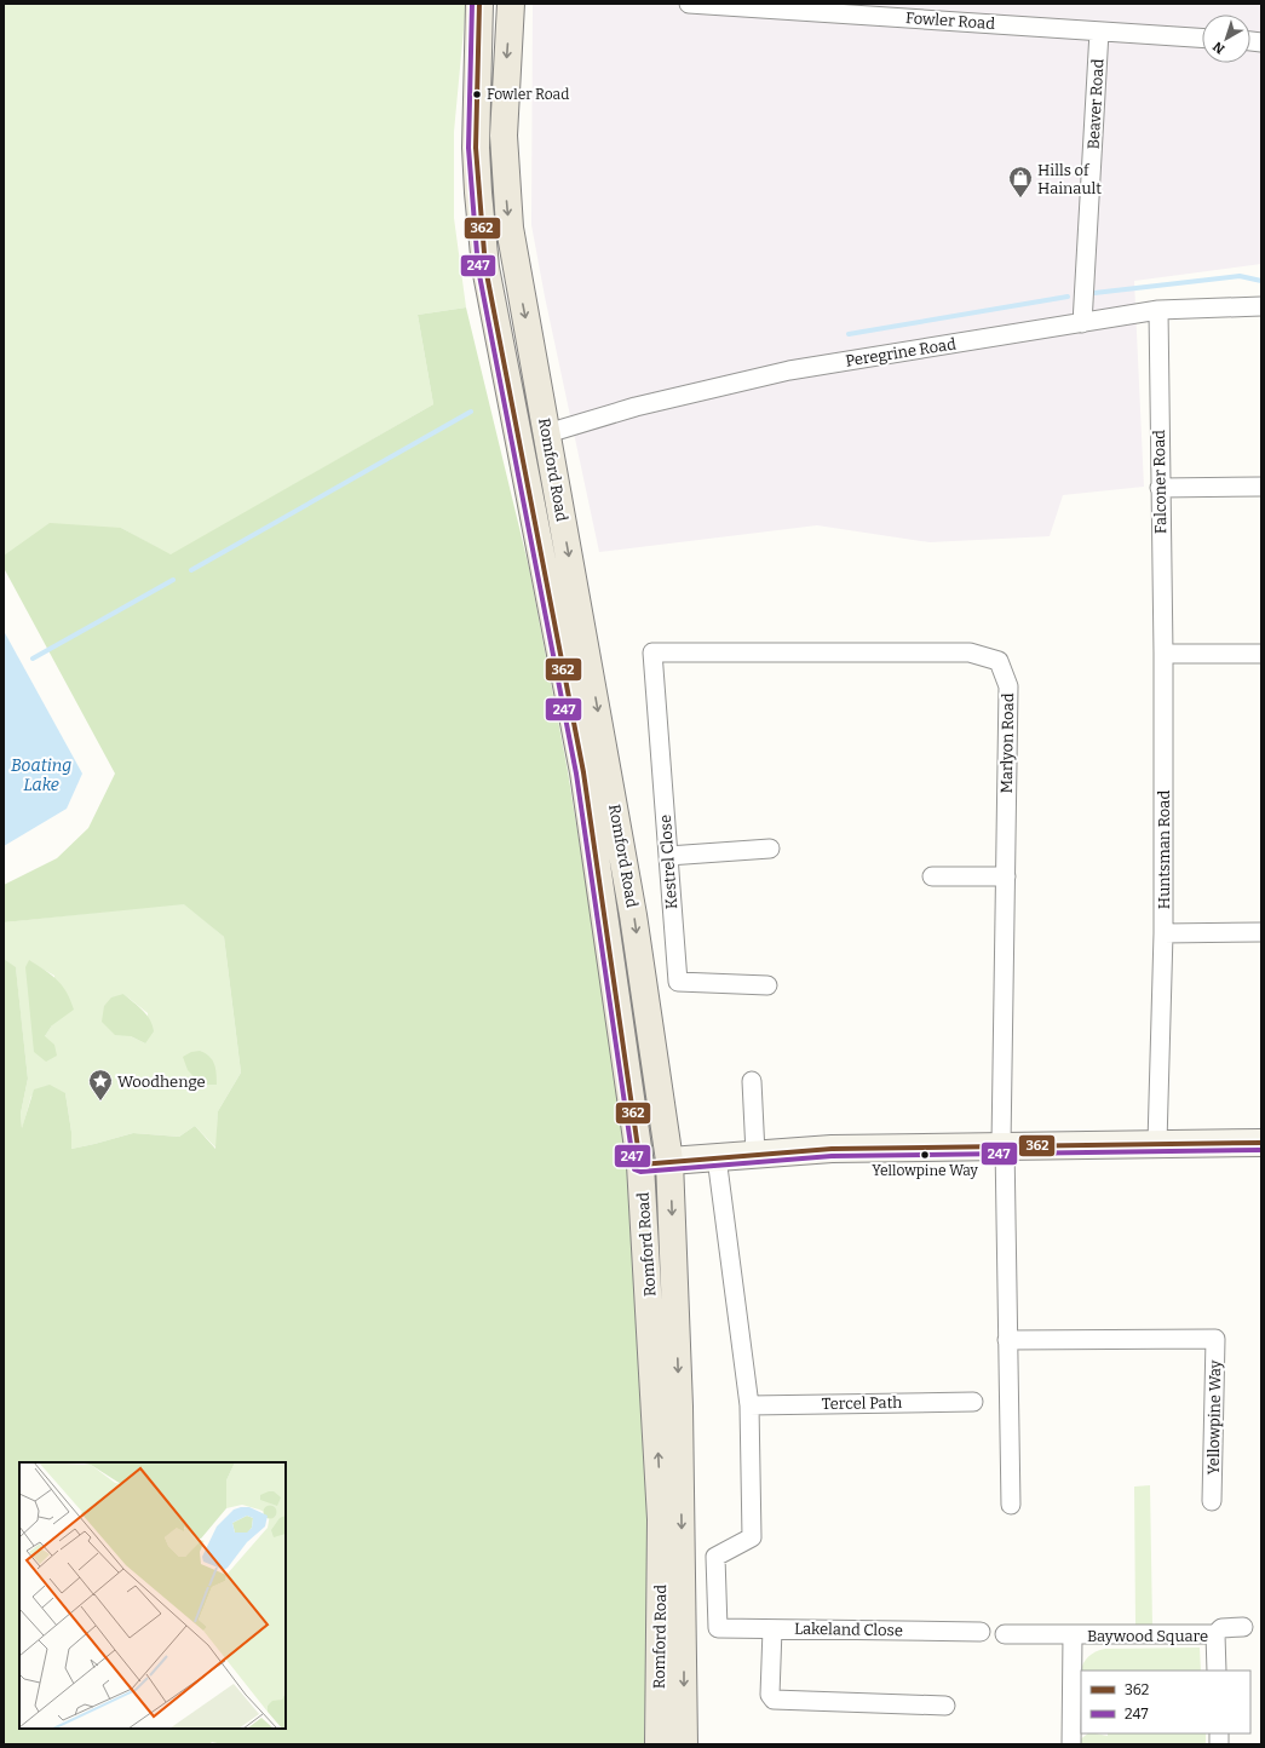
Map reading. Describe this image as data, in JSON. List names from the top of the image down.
{
  "streets": {
    "main road": ["Romford Road"],
    "street": [
      "Fowler Road",
      "Beaver Road",
      "Peregrine Road",
      "Falconer Road",
      "Marlyon Road",
      "Huntsman Road",
      "Kestrel Close",
      "Tercel Path",
      "Yellowpine Way",
      "Lakeland Close",
      "Baywood Square"
    ]
  },
  "crossings": [
    ["Fowler Road", "Beaver Road"],
    ["Beaver Road", "Peregrine Road"],
    ["Peregrine Road", "Romford Road"],
    ["Peregrine Road", "Falconer Road"],
    ["Falconer Road", "Huntsman Road"],
    ["Marlyon Road", "Kestrel Close"],
    ["Tercel Path", "Lakeland Close"]
  ],
  "water": ["Boating Lake"],
  "places": {
    "other": ["Fowler Road", "Yellowpine Way"],
    "shop": ["Hills of Hainault"],
    "place": ["Woodhenge"]
  },
  "lines": ["transit line 362", "transit line 247"],
  "legend": ["362", "247"],
  "north": "bottom left"
}
